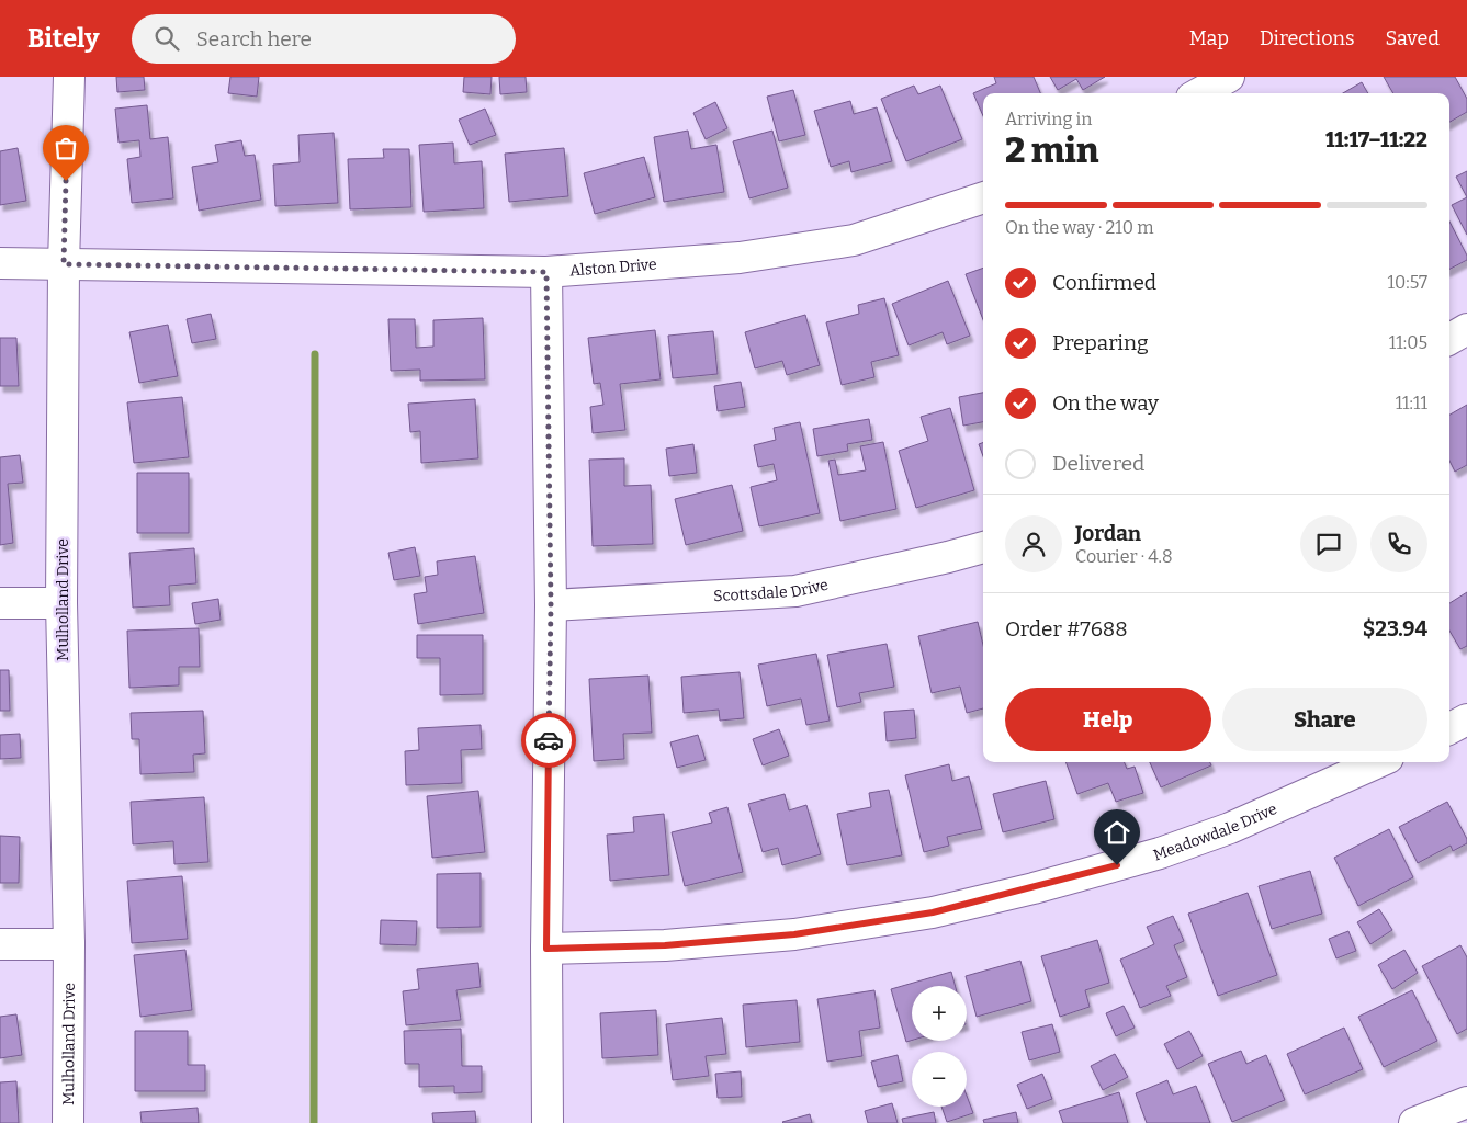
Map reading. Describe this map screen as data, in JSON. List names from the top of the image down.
{
  "streets": {
    "street": [
      "Alston Drive",
      "Scottsdale Drive",
      "Mulholland Drive",
      "Meadowdale Drive"
    ]
  },
  "crossings": [
    ["Alston Drive", "Mulholland Drive"]
  ],
  "page": {
    "header": "Bitely",
    "search": "Search here",
    "nav": ["Map", "Directions", "Saved"],
    "heading": ["2 min", "Arriving in", "11:17–11:22"],
    "panel": [
      "Jordan",
      "Courier · 4.8",
      "Order #7688",
      "$23.94"
    ],
    "bar": "On the way · 210 m",
    "list": [
      ["Confirmed", "10:57"],
      ["Preparing", "11:05"],
      ["On the way", "11:11"],
      "Delivered"
    ],
    "buttons": ["Help", "Share"],
    "map_buttons": ["+", "−"]
  }
}
